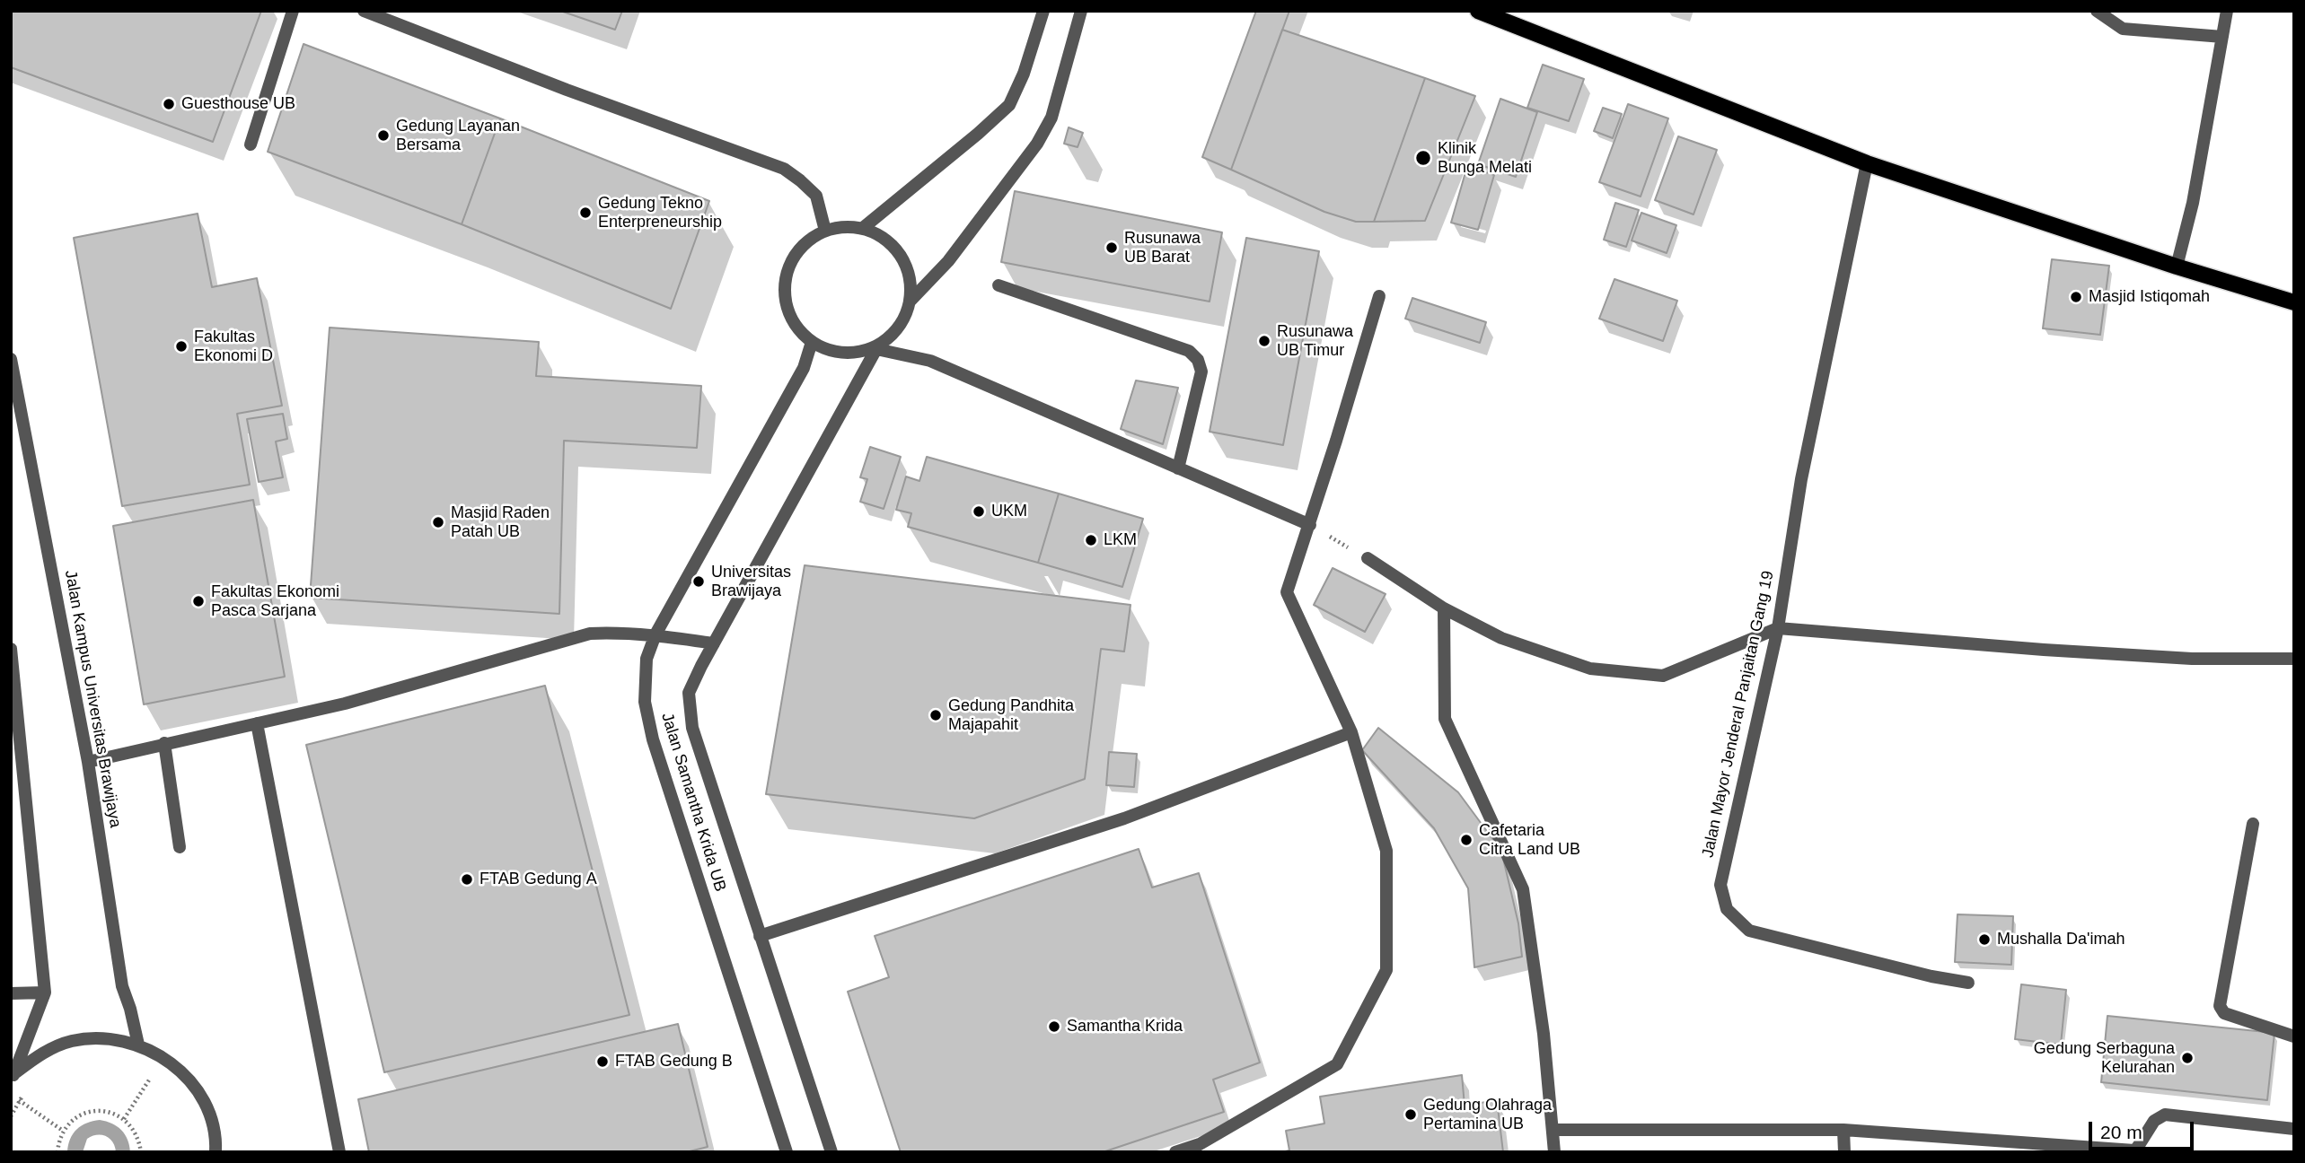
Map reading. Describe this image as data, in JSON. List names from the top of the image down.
{
  "streets": {
    "street": ["Jalan Kampus Universitas Brawijaya", "Jalan Mayor Jenderal Panjaitan Gang 19", "Jalan Samantha Krida UB"]
  },
  "places": [
    "Guesthouse UB",
    "Gedung Layanan Bersama",
    "Klinik Bunga Melati",
    "Gedung Tekno Enterpreneurship",
    "Rusunawa UB Barat",
    "Masjid Istiqomah",
    "Rusunawa UB Timur",
    "Fakultas Ekonomi D",
    "UKM",
    "Masjid Raden Patah UB",
    "LKM",
    "Universitas Brawijaya",
    "Fakultas Ekonomi Pasca Sarjana",
    "Gedung Pandhita Majapahit",
    "Cafetaria Citra Land UB",
    "FTAB Gedung A",
    "Mushalla Da'imah",
    "Samantha Krida",
    "Gedung Serbaguna Kelurahan",
    "FTAB Gedung B",
    "Gedung Olahraga Pertamina UB"
  ],
  "scale_bar": "20 m"
}
